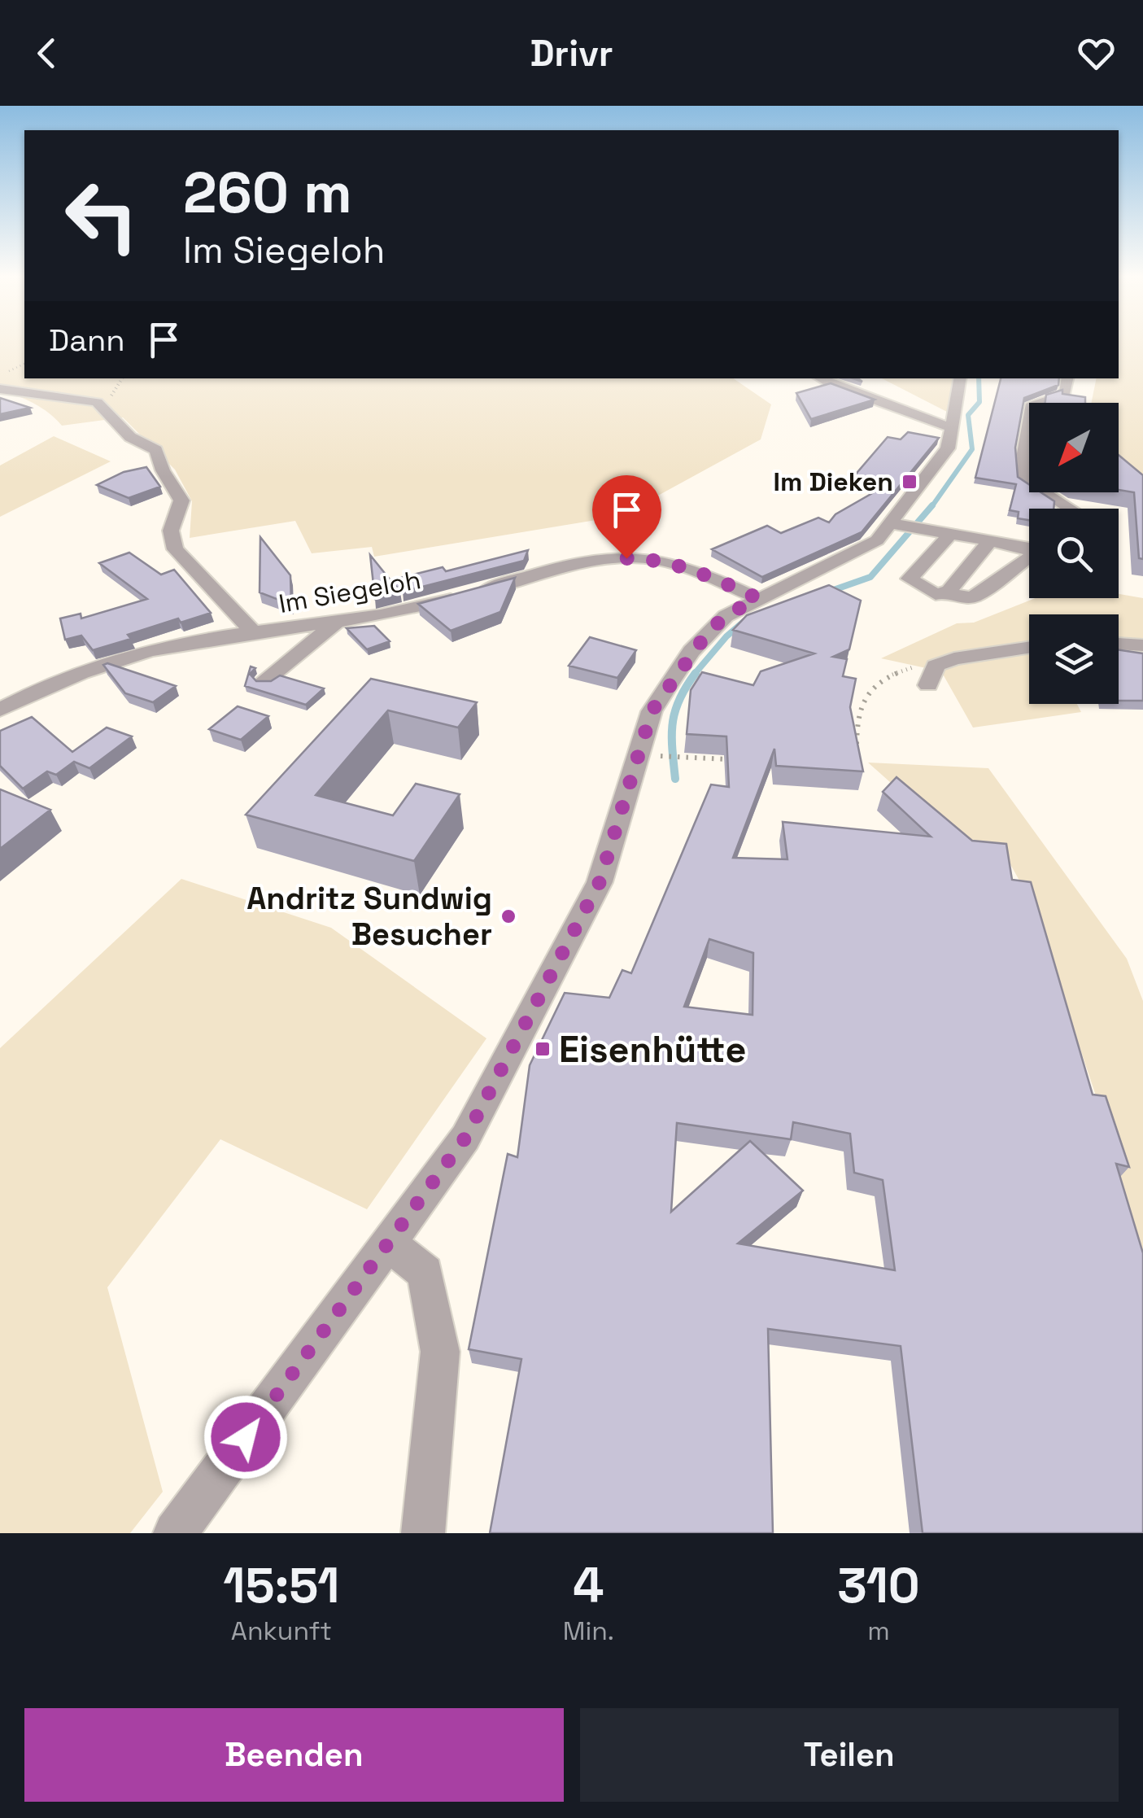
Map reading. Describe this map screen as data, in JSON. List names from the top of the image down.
{
  "streets": {
    "street": ["Im Siegeloh"]
  },
  "places": {
    "transit": ["Im Dieken", "Eisenhütte"],
    "other": ["Andritz Sundwig Besucher"]
  },
  "north": "bottom left",
  "page": {
    "header": "Drivr",
    "turn": ["260 m", "Im Siegeloh"],
    "then": "Dann",
    "eta": [
      "15:51",
      "Ankunft",
      "4",
      "Min.",
      "310",
      "m"
    ],
    "buttons": ["Beenden", "Teilen"]
  }
}
